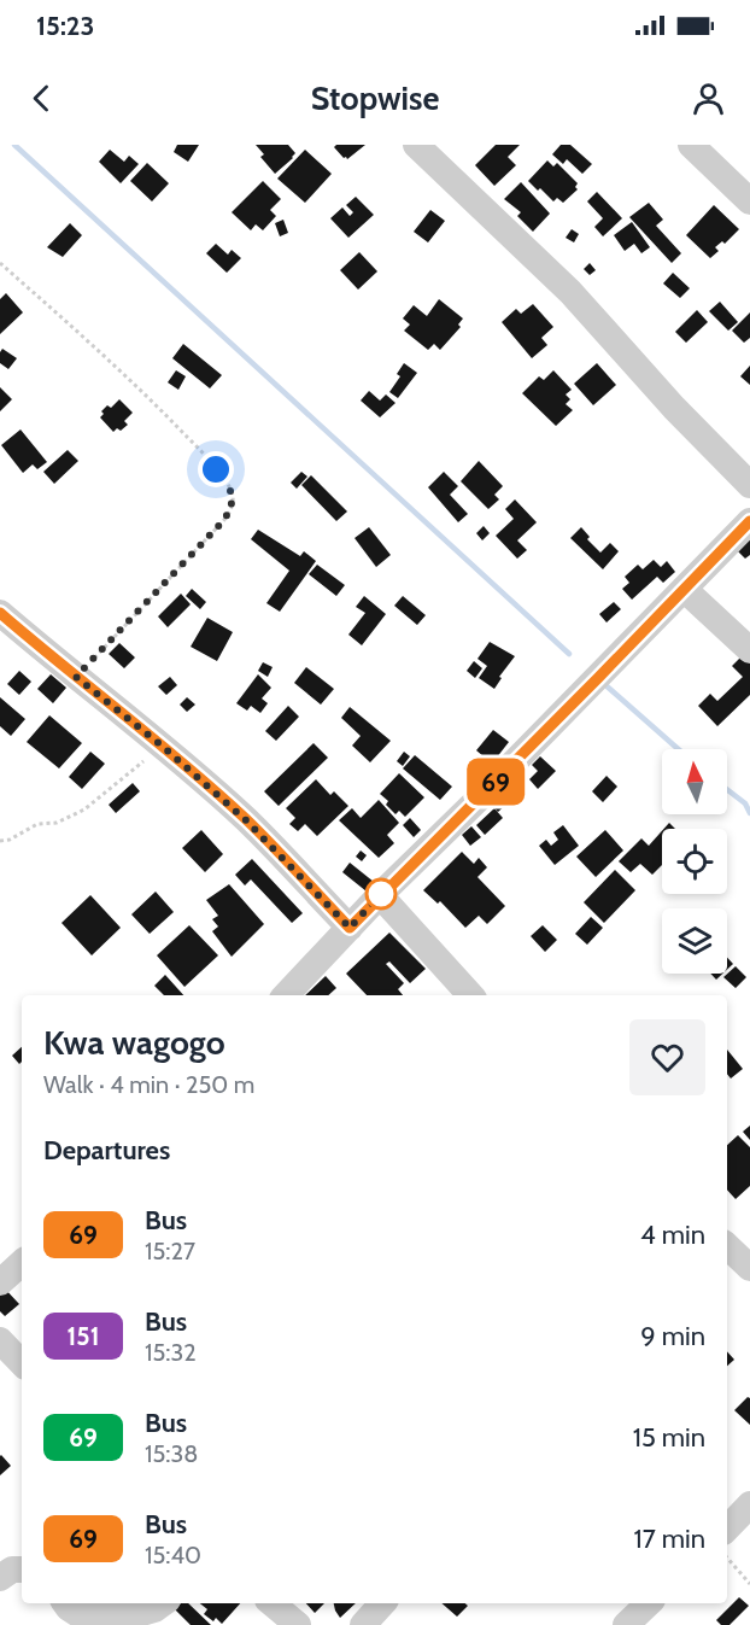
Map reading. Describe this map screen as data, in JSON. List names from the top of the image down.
{
  "lines": ["bus line 69"],
  "north": "top",
  "page": {
    "status": "15:23",
    "header": "Stopwise",
    "on_map": "69",
    "heading": [
      ["Kwa wagogo", "Walk · 4 min · 250 m"],
      "Departures"
    ],
    "list": [
      {
        "mark": "69",
        "name": "Bus",
        "note": "15:27",
        "value": "4 min"
      },
      {
        "mark": "151",
        "name": "Bus",
        "note": "15:32",
        "value": "9 min"
      },
      {
        "mark": "69",
        "name": "Bus",
        "note": "15:38",
        "value": "15 min"
      },
      {
        "mark": "69",
        "name": "Bus",
        "note": "15:40",
        "value": "17 min"
      }
    ]
  }
}
